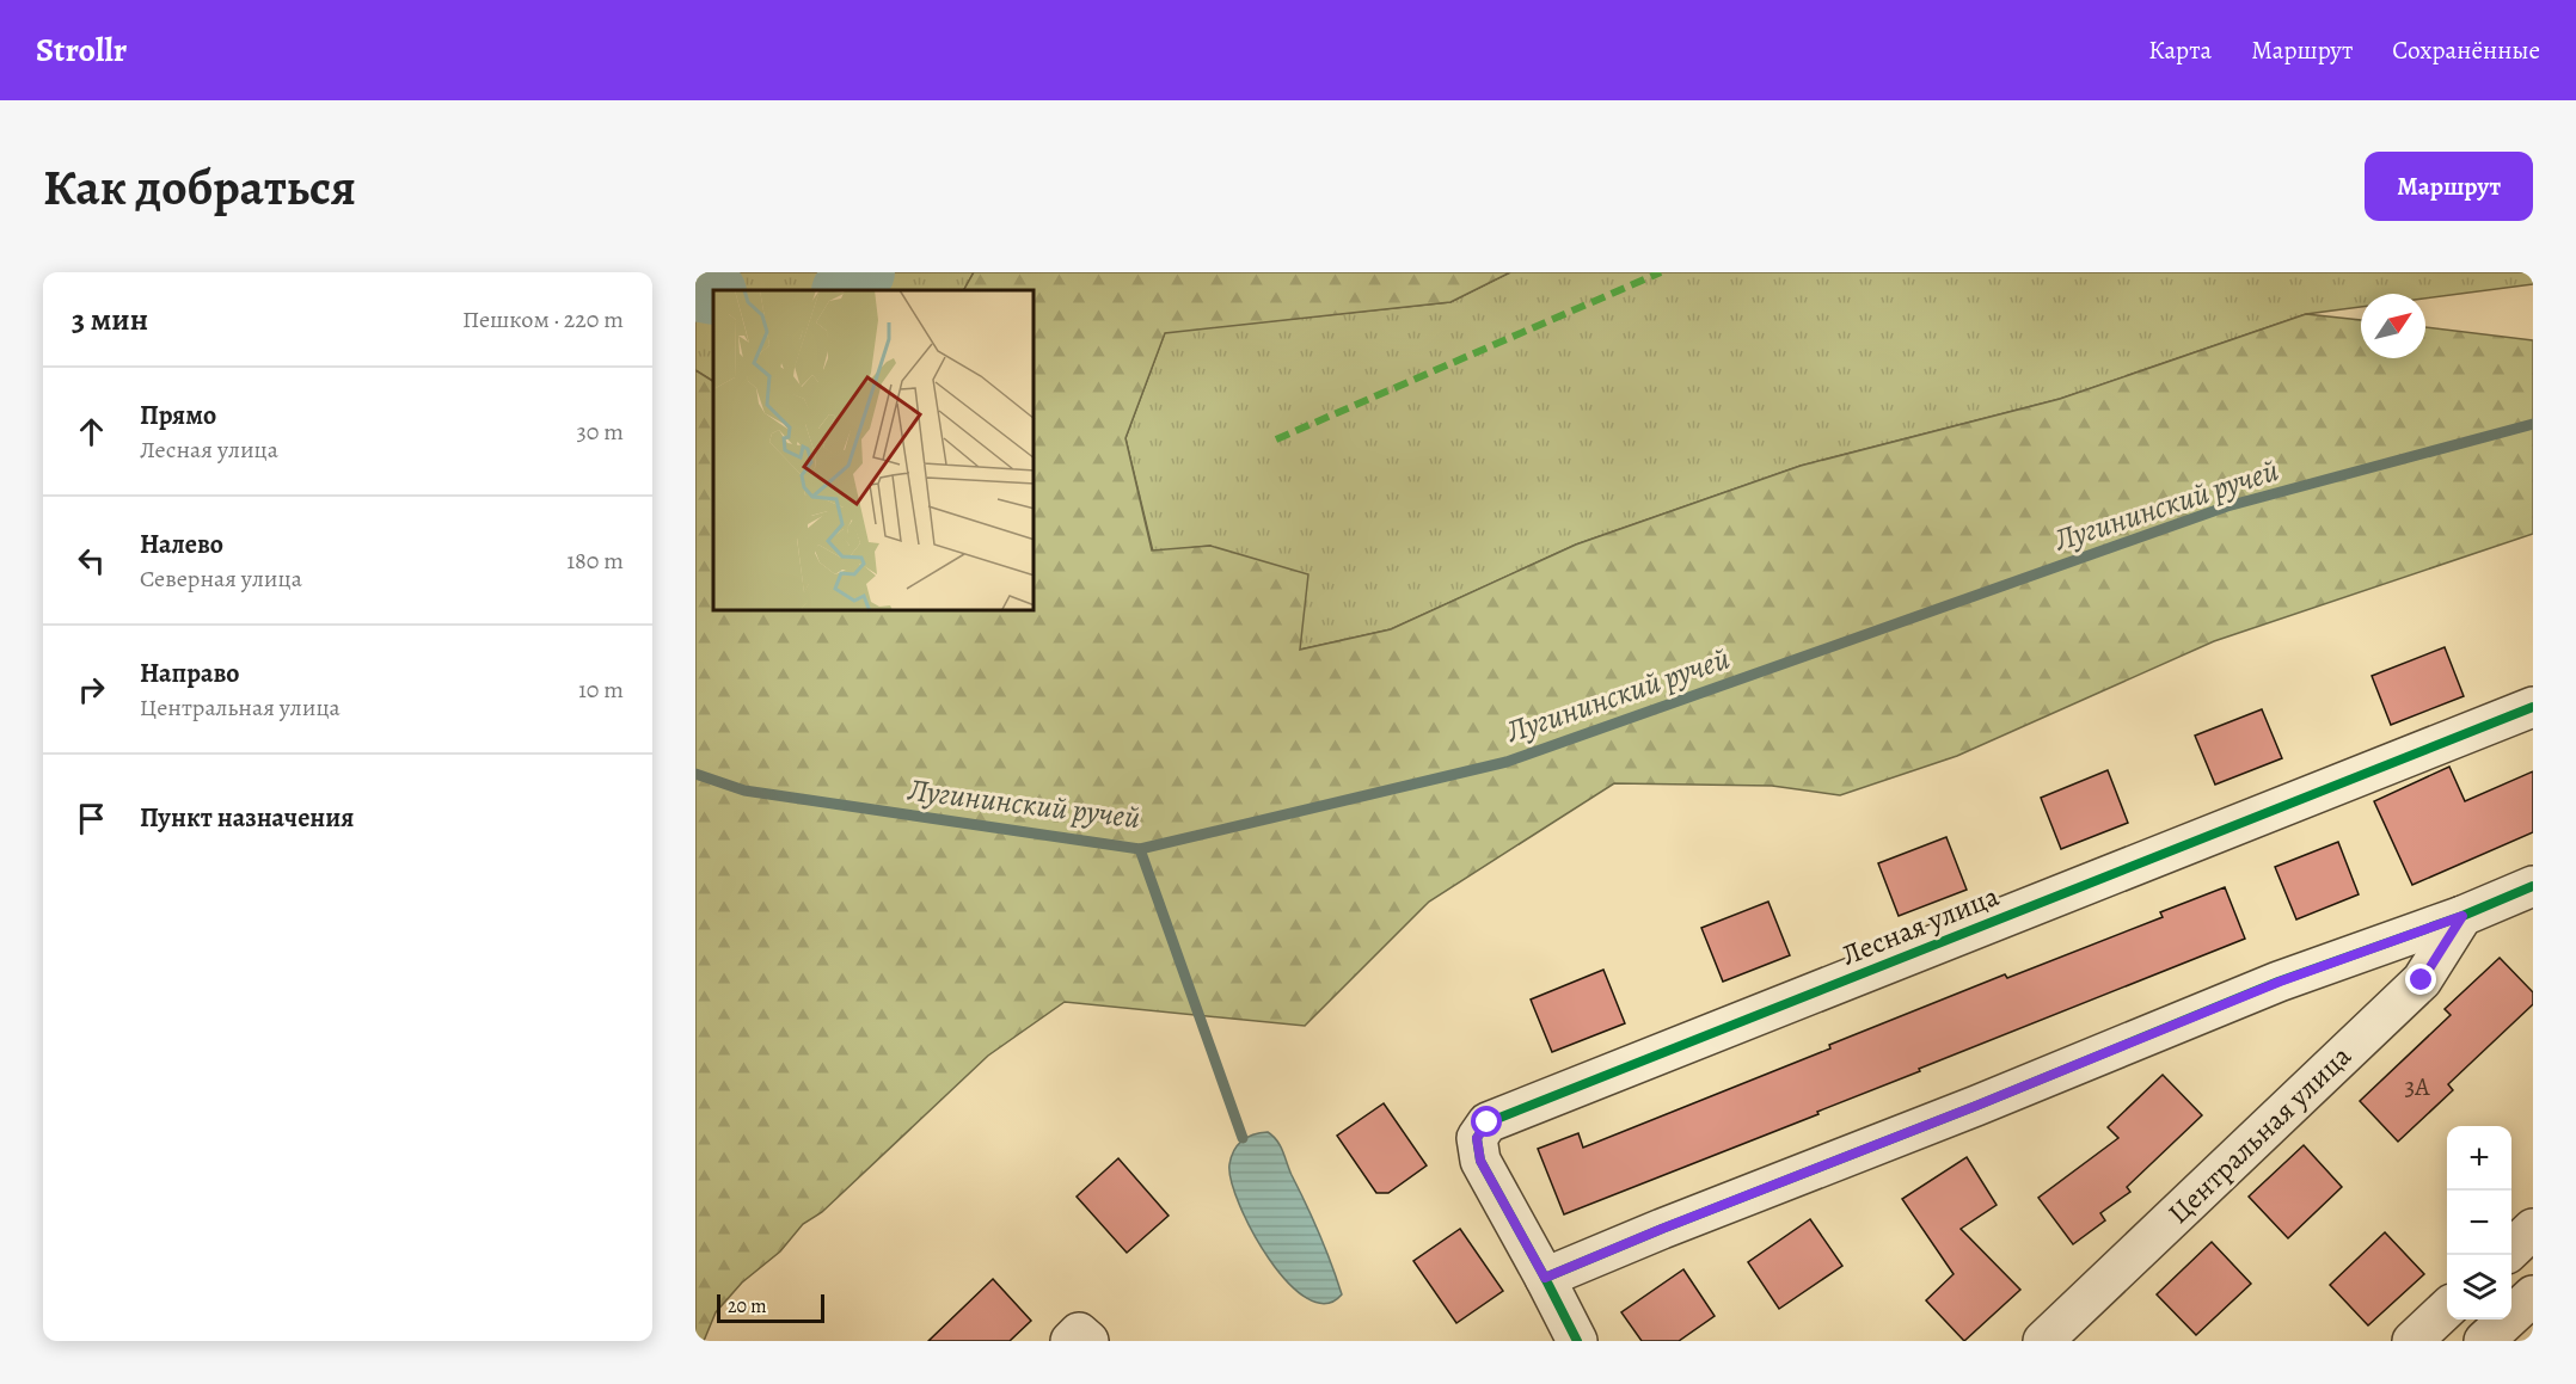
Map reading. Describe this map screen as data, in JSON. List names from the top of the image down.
{
  "streets": {
    "street": ["Лесная улица", "Центральная улица"]
  },
  "water": ["Лугининский ручей"],
  "house_numbers": ["3А"],
  "scale_bar": "20 m",
  "north": "top right",
  "page": {
    "header": "Strollr",
    "nav": ["Карта", "Маршрут", "Сохранённые"],
    "buttons": "Маршрут",
    "title": "Как добраться",
    "heading": ["3 мин", "Пешком · 220 m"],
    "list": [
      ["Прямо", "Лесная улица", "30 m"],
      ["Налево", "Северная улица", "180 m"],
      ["Направо", "Центральная улица", "10 m"],
      "Пункт назначения"
    ],
    "map_buttons": ["+", "−"],
    "scale": "20 m"
  }
}
